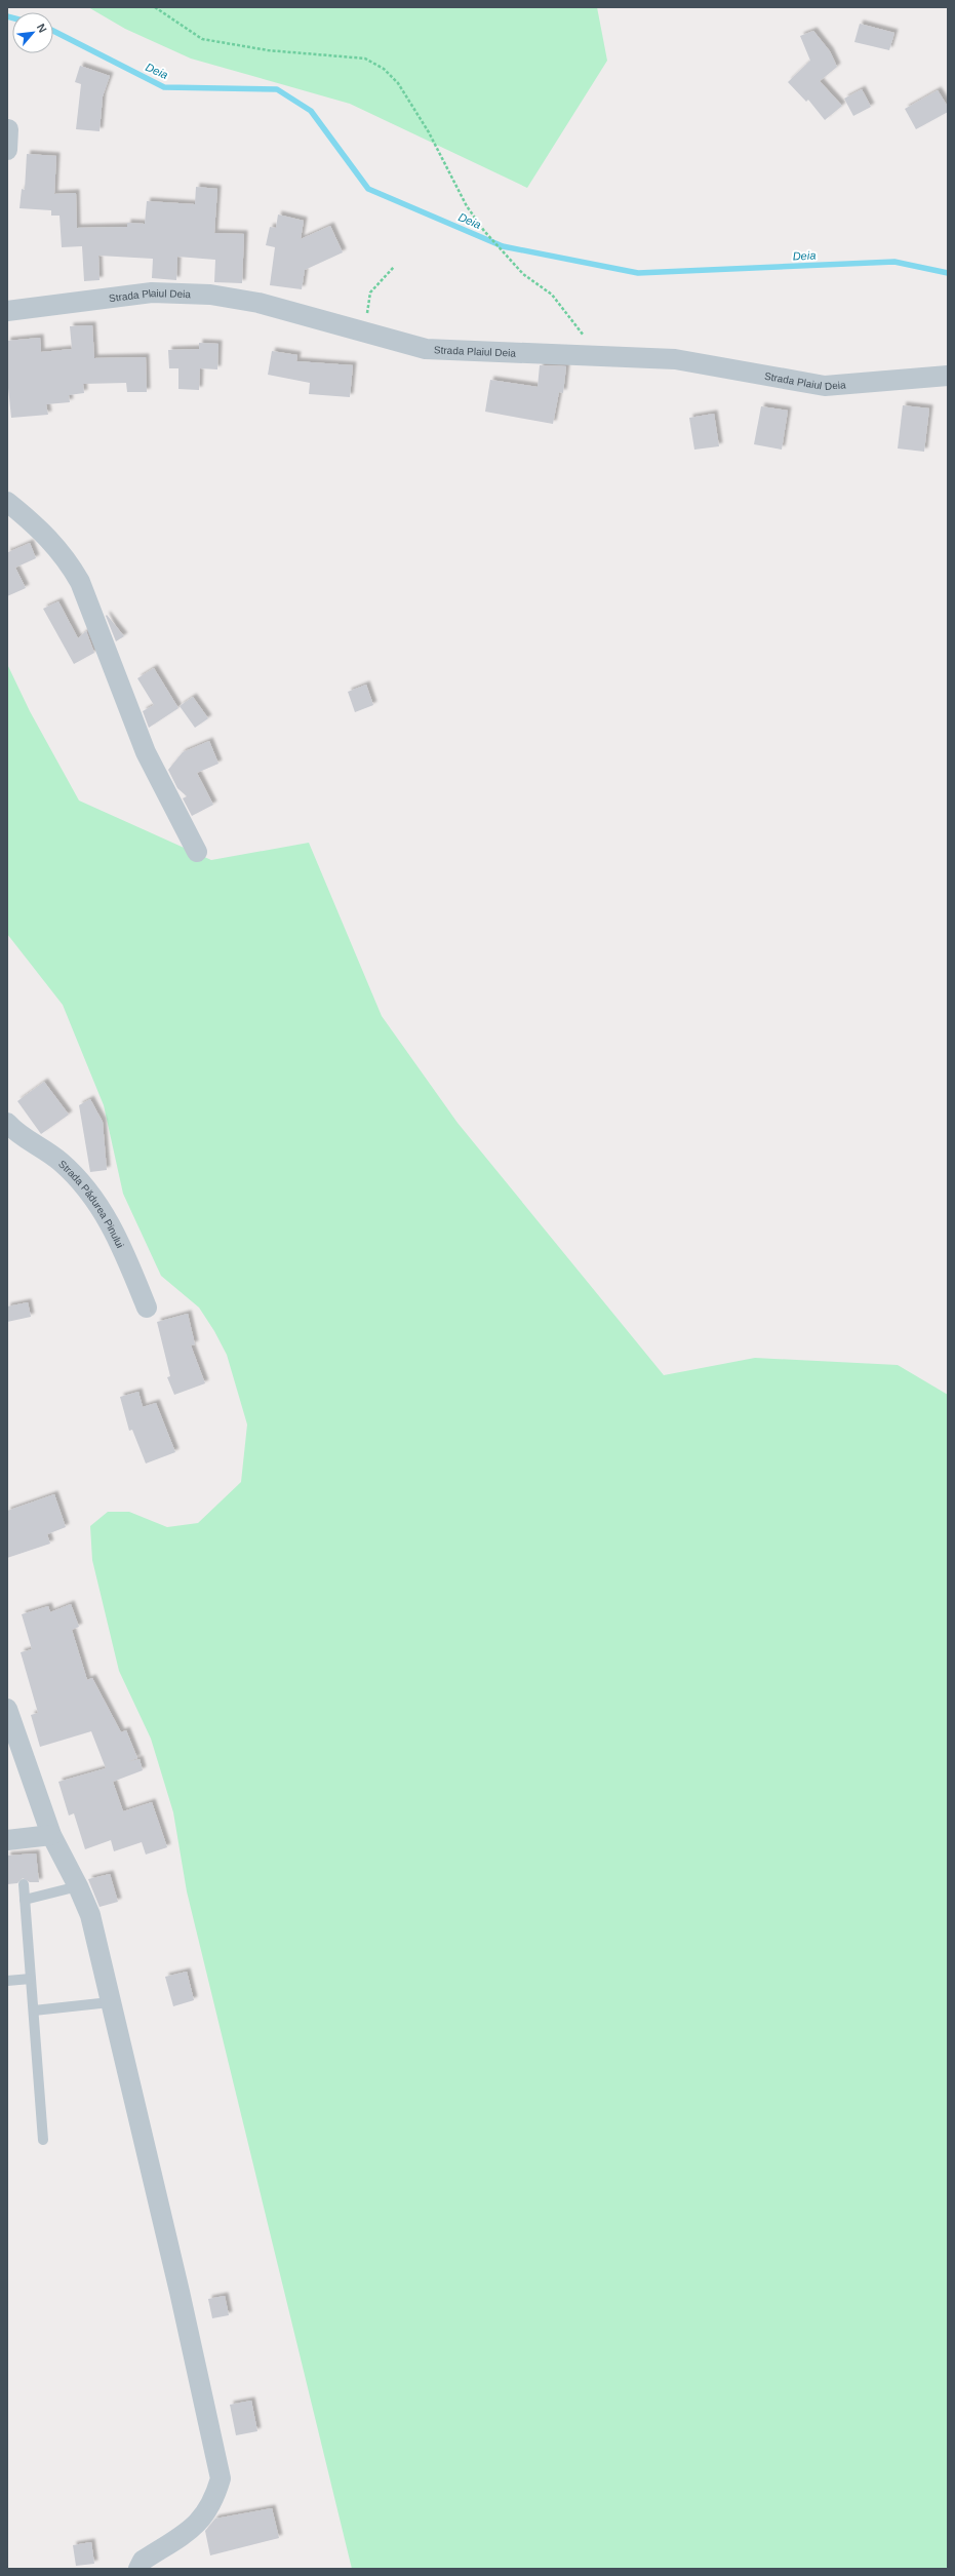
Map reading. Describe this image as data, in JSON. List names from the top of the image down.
{
  "streets": {
    "street": ["Strada Plaiul Deia", "Strada Pădurea Pinului"]
  },
  "water": ["Deia"],
  "north": "top right"
}
